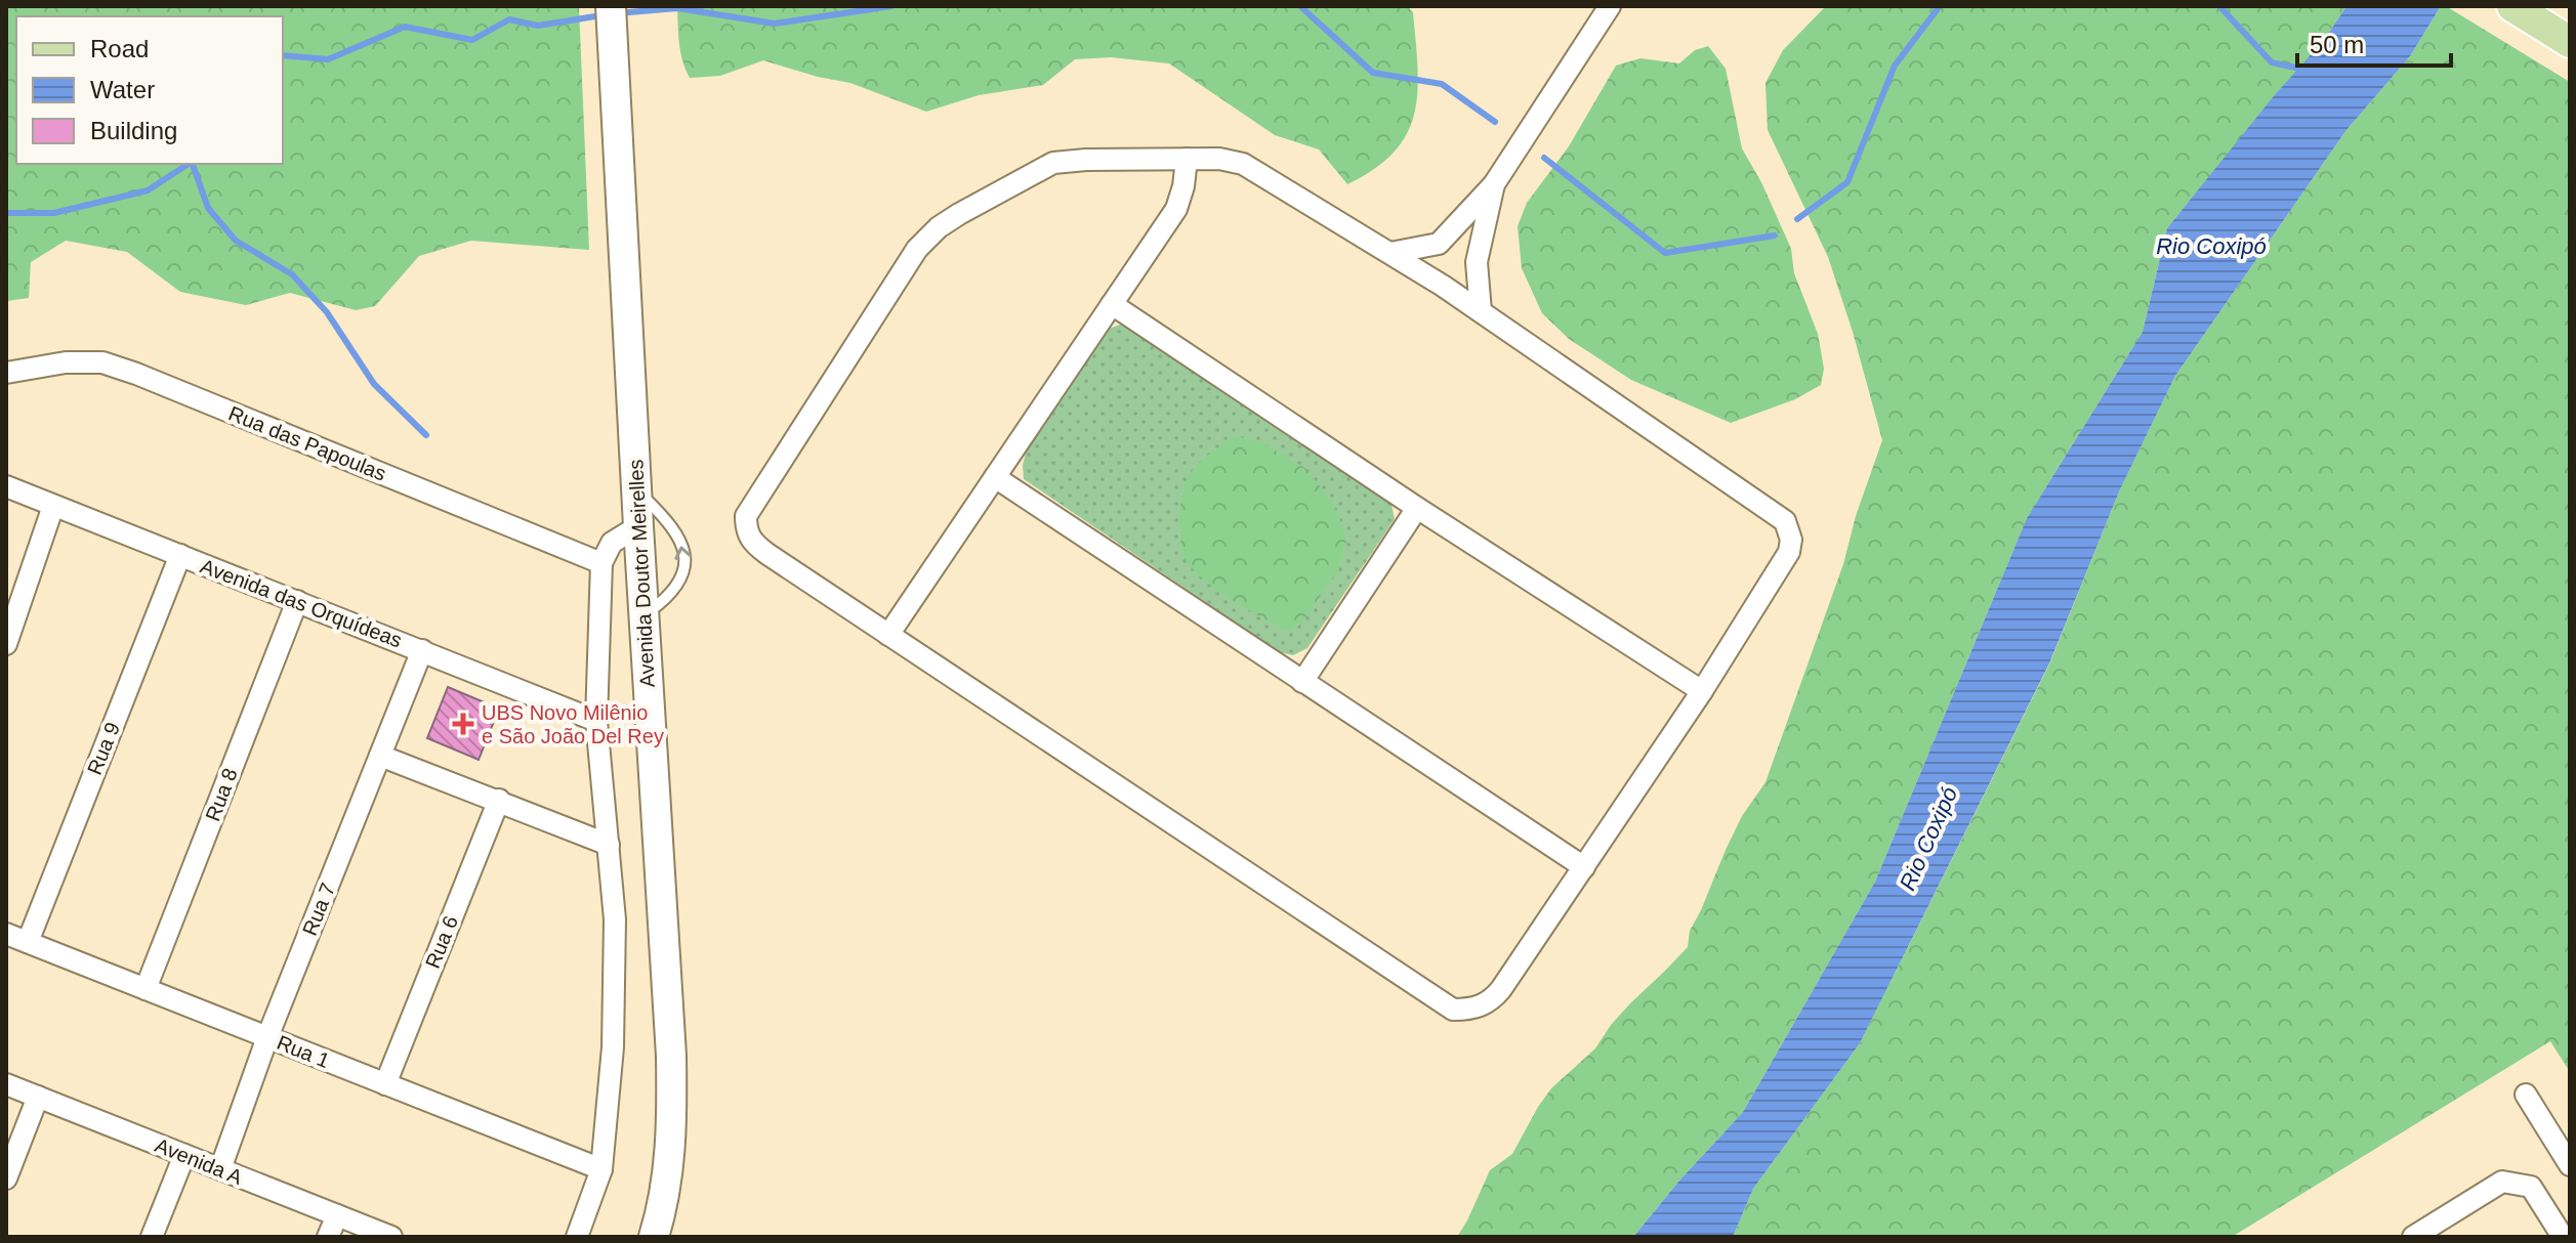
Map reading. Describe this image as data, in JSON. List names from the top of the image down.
{
  "streets": {
    "street": [
      "Rua das Papoulas",
      "Avenida Doutor Meirelles",
      "Avenida das Orquídeas",
      "Rua 9",
      "Rua 8",
      "Rua 7",
      "Rua 6",
      "Rua 1",
      "Avenida A"
    ]
  },
  "crossings": [
    ["Avenida das Orquídeas", "Rua 9"],
    ["Avenida das Orquídeas", "Rua 8"],
    ["Avenida das Orquídeas", "Rua 7"],
    ["Rua 9", "Rua 1"],
    ["Rua 8", "Rua 1"],
    ["Rua 7", "Rua 1"],
    ["Rua 7", "Avenida A"],
    ["Rua 6", "Rua 1"]
  ],
  "water": ["Rio Coxipó"],
  "places": {
    "health": ["UBS Novo Milênio e São João Del Rey"]
  },
  "legend": ["Road", "Water", "Building"],
  "scale_bar": "50 m"
}
